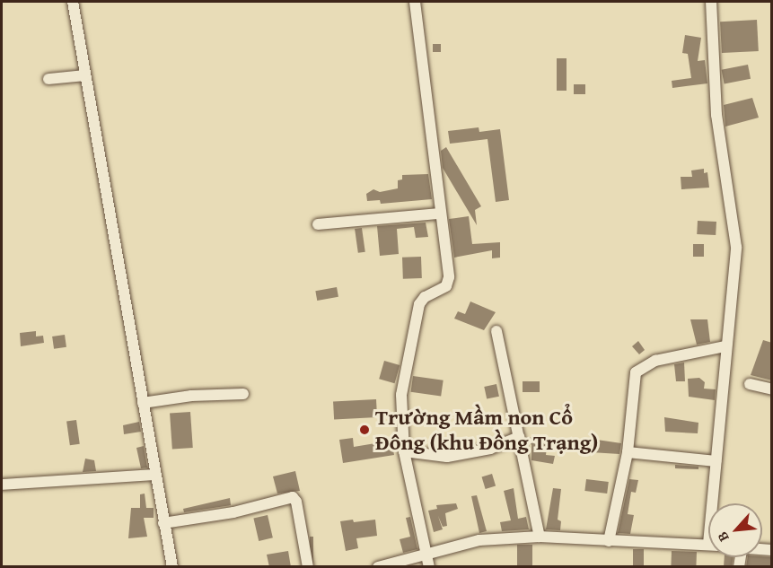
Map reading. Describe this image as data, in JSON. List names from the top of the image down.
{
  "places": ["Trường Mầm non Cổ Đông (khu Đồng Trạng)"],
  "north": "bottom left"
}
